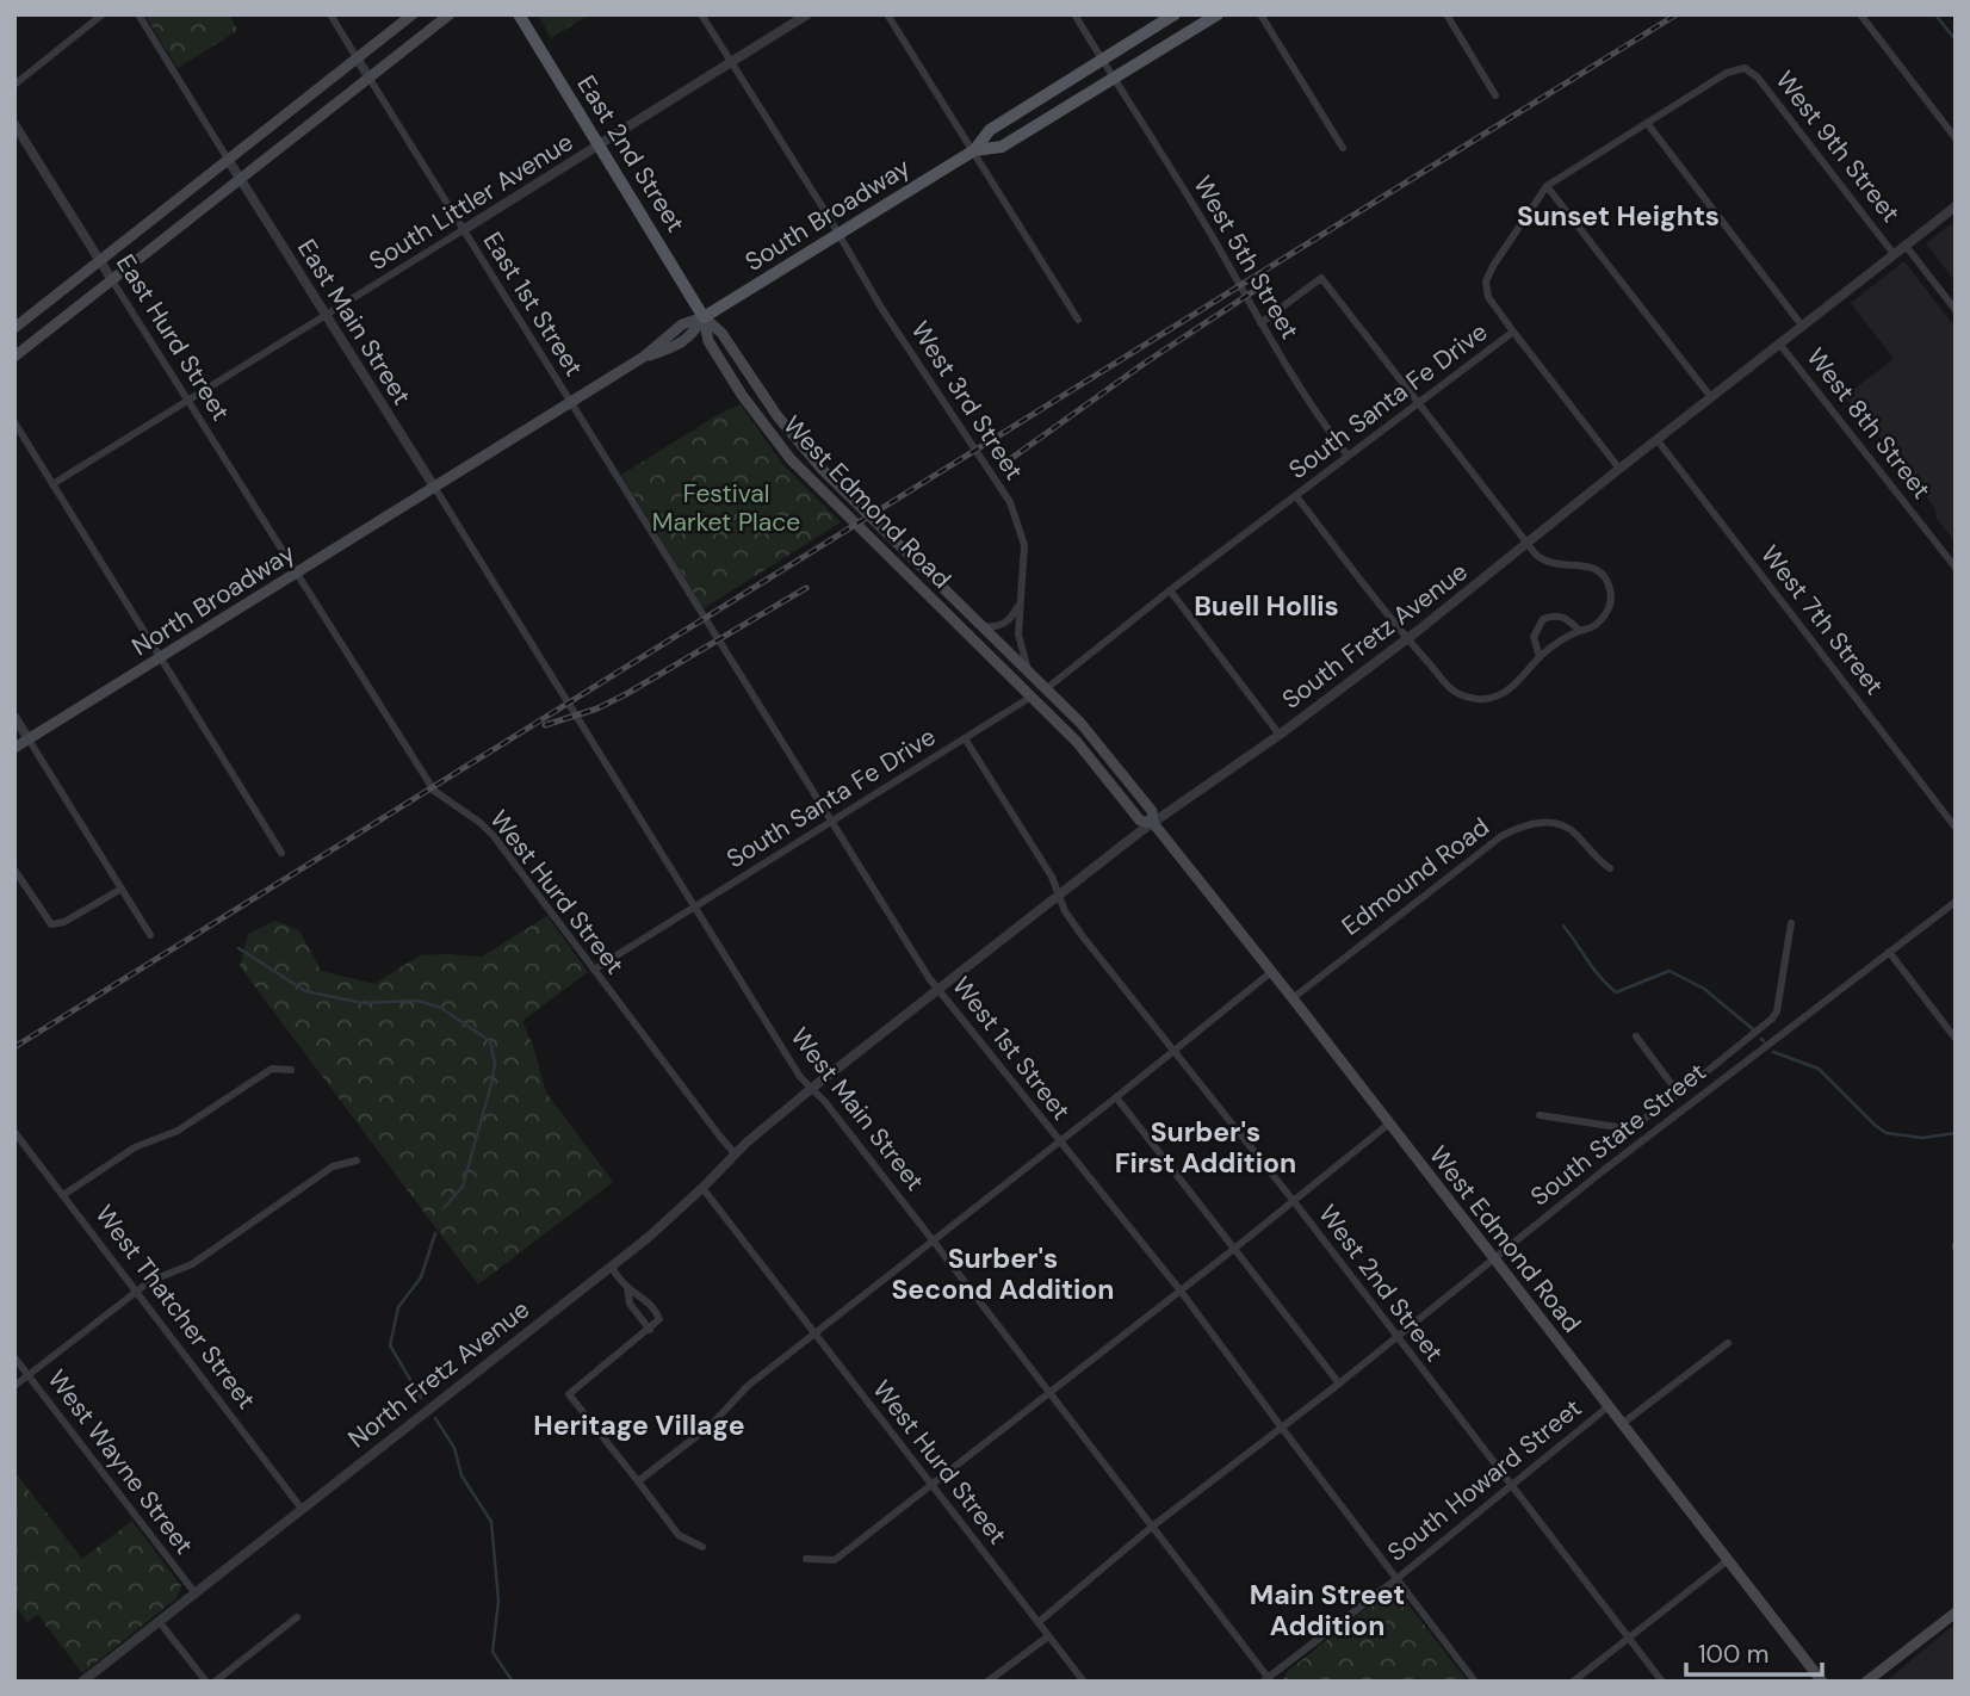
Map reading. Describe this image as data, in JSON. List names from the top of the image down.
{
  "streets": {
    "main road": [
      "East 2nd Street",
      "South Broadway",
      "West Edmond Road",
      "North Broadway"
    ],
    "street": [
      "West 9th Street",
      "South Littler Avenue",
      "West 5th Street",
      "East 1st Street",
      "East Main Street",
      "East Hurd Street",
      "West 3rd Street",
      "South Santa Fe Drive",
      "West 8th Street",
      "West 7th Street",
      "South Fretz Avenue",
      "Edmound Road",
      "West Hurd Street",
      "West 1st Street",
      "West Main Street",
      "South State Street",
      "West 2nd Street",
      "West Thatcher Street",
      "North Fretz Avenue",
      "West Wayne Street",
      "South Howard Street"
    ]
  },
  "crossings": [
    ["West 9th Street", "South Santa Fe Drive"],
    ["West 9th Street", "South Fretz Avenue"],
    ["East 2nd Street", "South Littler Avenue"],
    ["East 2nd Street", "South Broadway"],
    ["East 2nd Street", "West Edmond Road"],
    ["South Littler Avenue", "East 1st Street"],
    ["South Littler Avenue", "East Main Street"],
    ["South Littler Avenue", "East Hurd Street"],
    ["South Littler Avenue", "West 3rd Street"],
    ["South Broadway", "West 5th Street"],
    ["South Broadway", "East 1st Street"],
    ["South Broadway", "East Main Street"],
    ["South Broadway", "West 3rd Street"],
    ["South Broadway", "West Edmond Road"],
    ["South Broadway", "North Broadway"],
    ["South Broadway", "West 1st Street"],
    ["South Broadway", "West Main Street"],
    ["West 5th Street", "South Santa Fe Drive"],
    ["East 1st Street", "West 1st Street"],
    ["East Main Street", "North Broadway"],
    ["East Main Street", "West Main Street"],
    ["East Hurd Street", "North Broadway"],
    ["East Hurd Street", "West Hurd Street"],
    ["West 3rd Street", "West Edmond Road"],
    ["South Santa Fe Drive", "West 8th Street"],
    ["South Santa Fe Drive", "West Edmond Road"],
    ["South Santa Fe Drive", "West Hurd Street"],
    ["South Santa Fe Drive", "West 1st Street"],
    ["South Santa Fe Drive", "West Main Street"],
    ["South Santa Fe Drive", "West 2nd Street"],
    ["West 8th Street", "South Fretz Avenue"],
    ["West Edmond Road", "South Fretz Avenue"],
    ["West Edmond Road", "Edmound Road"],
    ["West Edmond Road", "South State Street"],
    ["West Edmond Road", "South Howard Street"],
    ["North Broadway", "West Hurd Street"],
    ["North Broadway", "West Main Street"],
    ["West 7th Street", "South Fretz Avenue"],
    ["South Fretz Avenue", "West 1st Street"],
    ["South Fretz Avenue", "West Main Street"],
    ["South Fretz Avenue", "West 2nd Street"],
    ["South Fretz Avenue", "North Fretz Avenue"],
    ["West Hurd Street", "South State Street"],
    ["West Hurd Street", "North Fretz Avenue"],
    ["West 1st Street", "South State Street"],
    ["West 1st Street", "South Howard Street"],
    ["West Main Street", "South State Street"],
    ["West Main Street", "North Fretz Avenue"],
    ["West Main Street", "South Howard Street"],
    ["South State Street", "West 2nd Street"],
    ["West 2nd Street", "South Howard Street"],
    ["West Thatcher Street", "North Fretz Avenue"],
    ["North Fretz Avenue", "West Wayne Street"]
  ],
  "districts": [
    "Sunset Heights",
    "Buell Hollis",
    "Surber's First Addition",
    "Surber's Second Addition",
    "Heritage Village",
    "Main Street Addition"
  ],
  "parks": ["Festival Market Place"],
  "scale_bar": "100 m"
}
